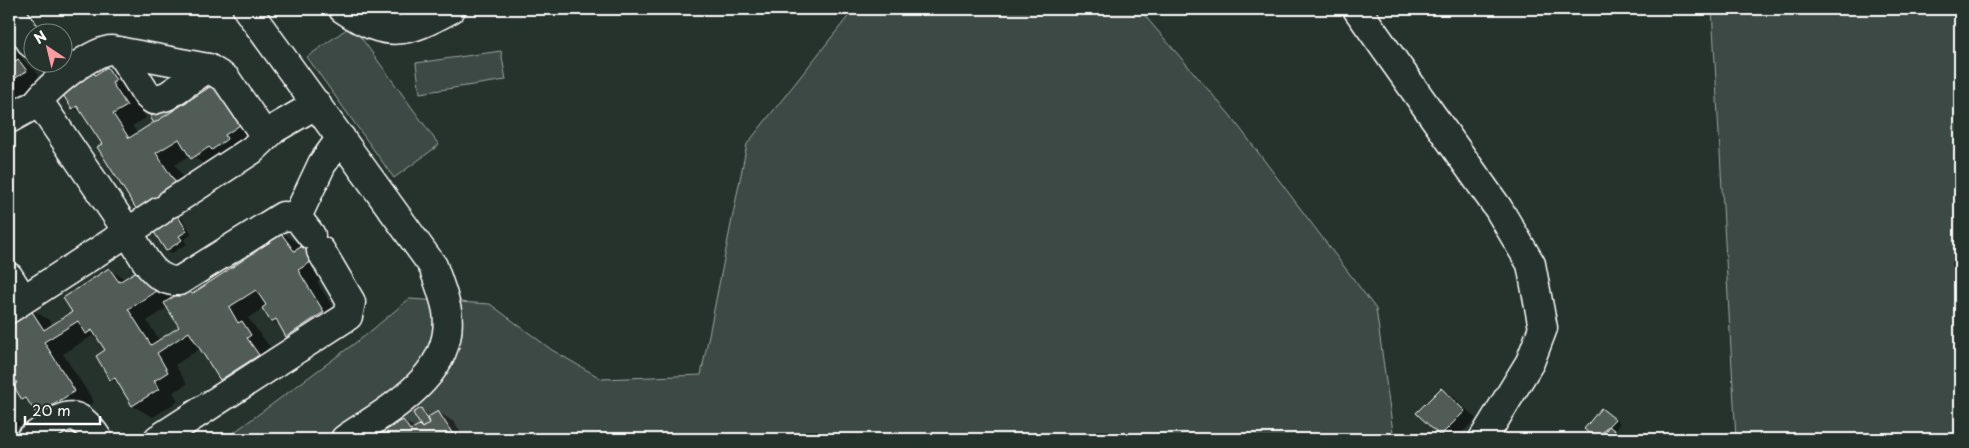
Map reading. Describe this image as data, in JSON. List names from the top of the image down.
{
  "scale_bar": "20 m",
  "north": "top left"
}
